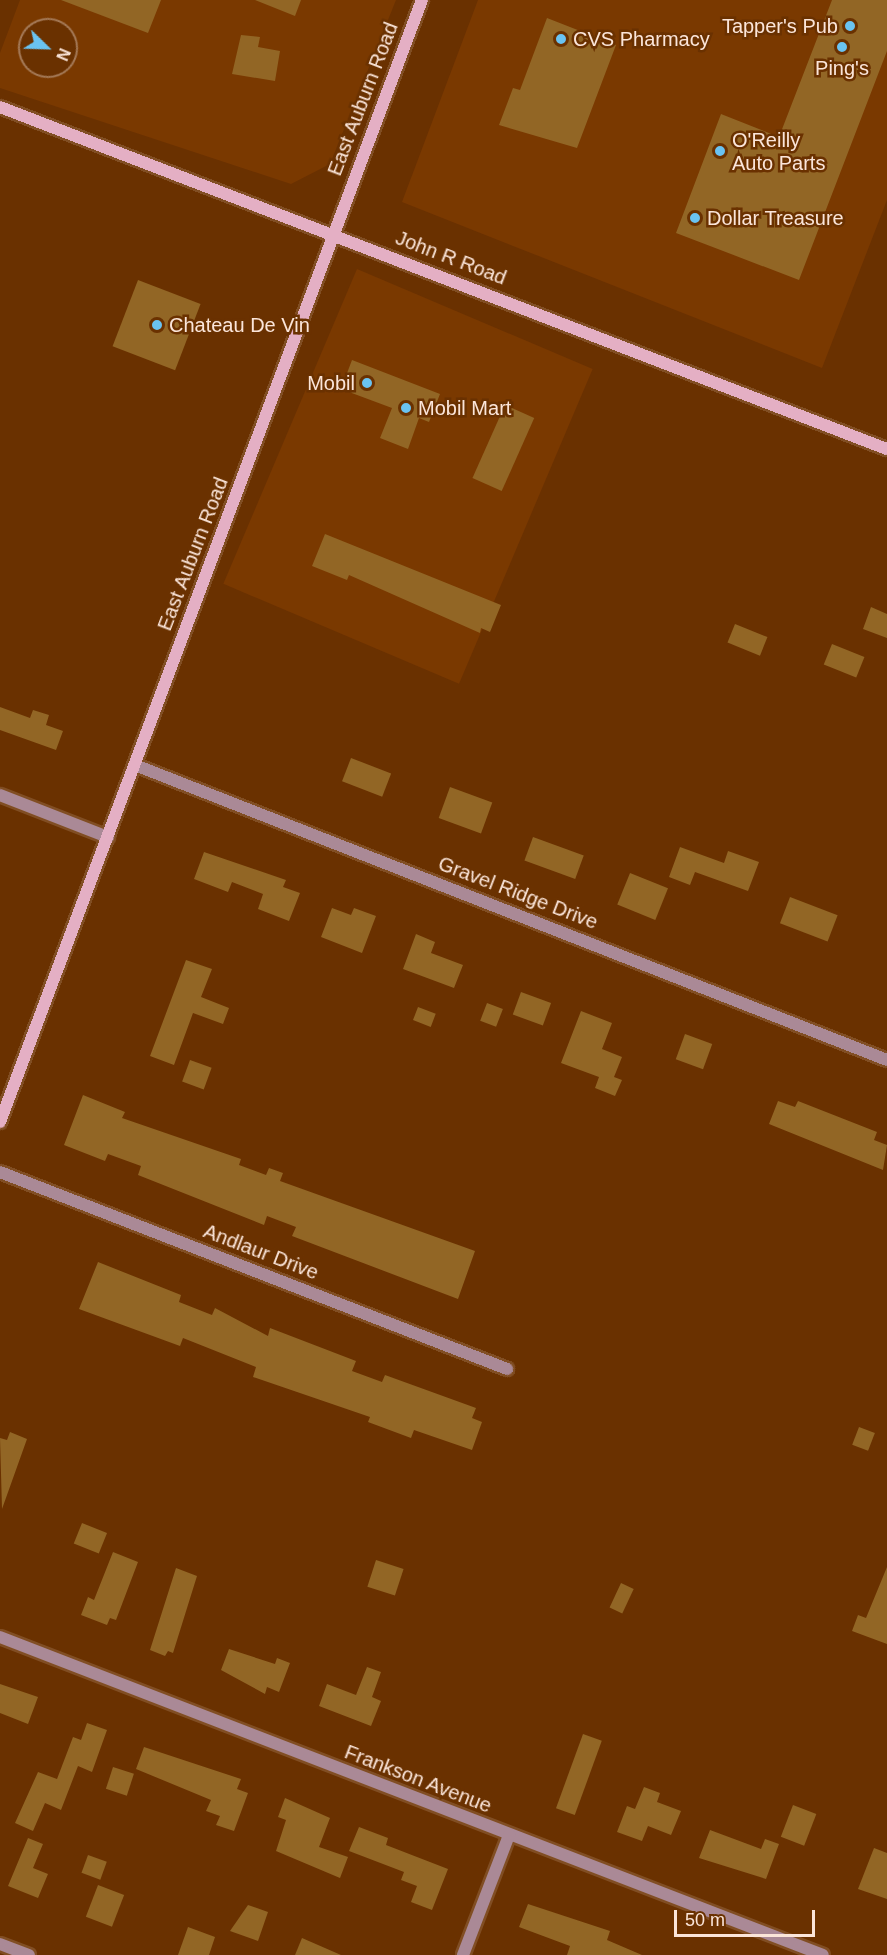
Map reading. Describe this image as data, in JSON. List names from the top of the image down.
{
  "streets": {
    "main road": ["East Auburn Road", "John R Road"],
    "street": ["Gravel Ridge Drive", "Andlaur Drive", "Frankson Avenue"]
  },
  "crossings": [
    ["East Auburn Road", "John R Road"],
    ["East Auburn Road", "Gravel Ridge Drive"]
  ],
  "places": [
    "Tapper's Pub",
    "CVS Pharmacy",
    "Ping's",
    "O'Reilly Auto Parts",
    "Dollar Treasure",
    "Chateau De Vin",
    "Mobil",
    "Mobil Mart"
  ],
  "scale_bar": "50 m",
  "north": "bottom right"
}
